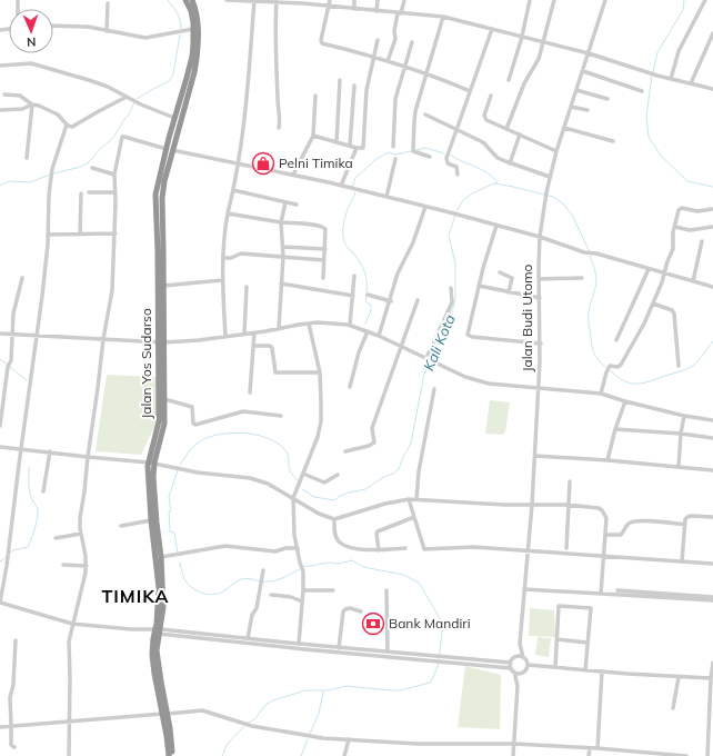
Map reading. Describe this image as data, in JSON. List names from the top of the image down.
{
  "streets": {
    "highway": ["Jalan Yos Sudarso"],
    "street": ["Jalan Budi Utomo"]
  },
  "districts": ["TIMIKA"],
  "water": ["Kali Kota"],
  "places": {
    "shop": ["Pelni Timika"],
    "bank": ["Bank Mandiri"]
  },
  "north": "bottom"
}
